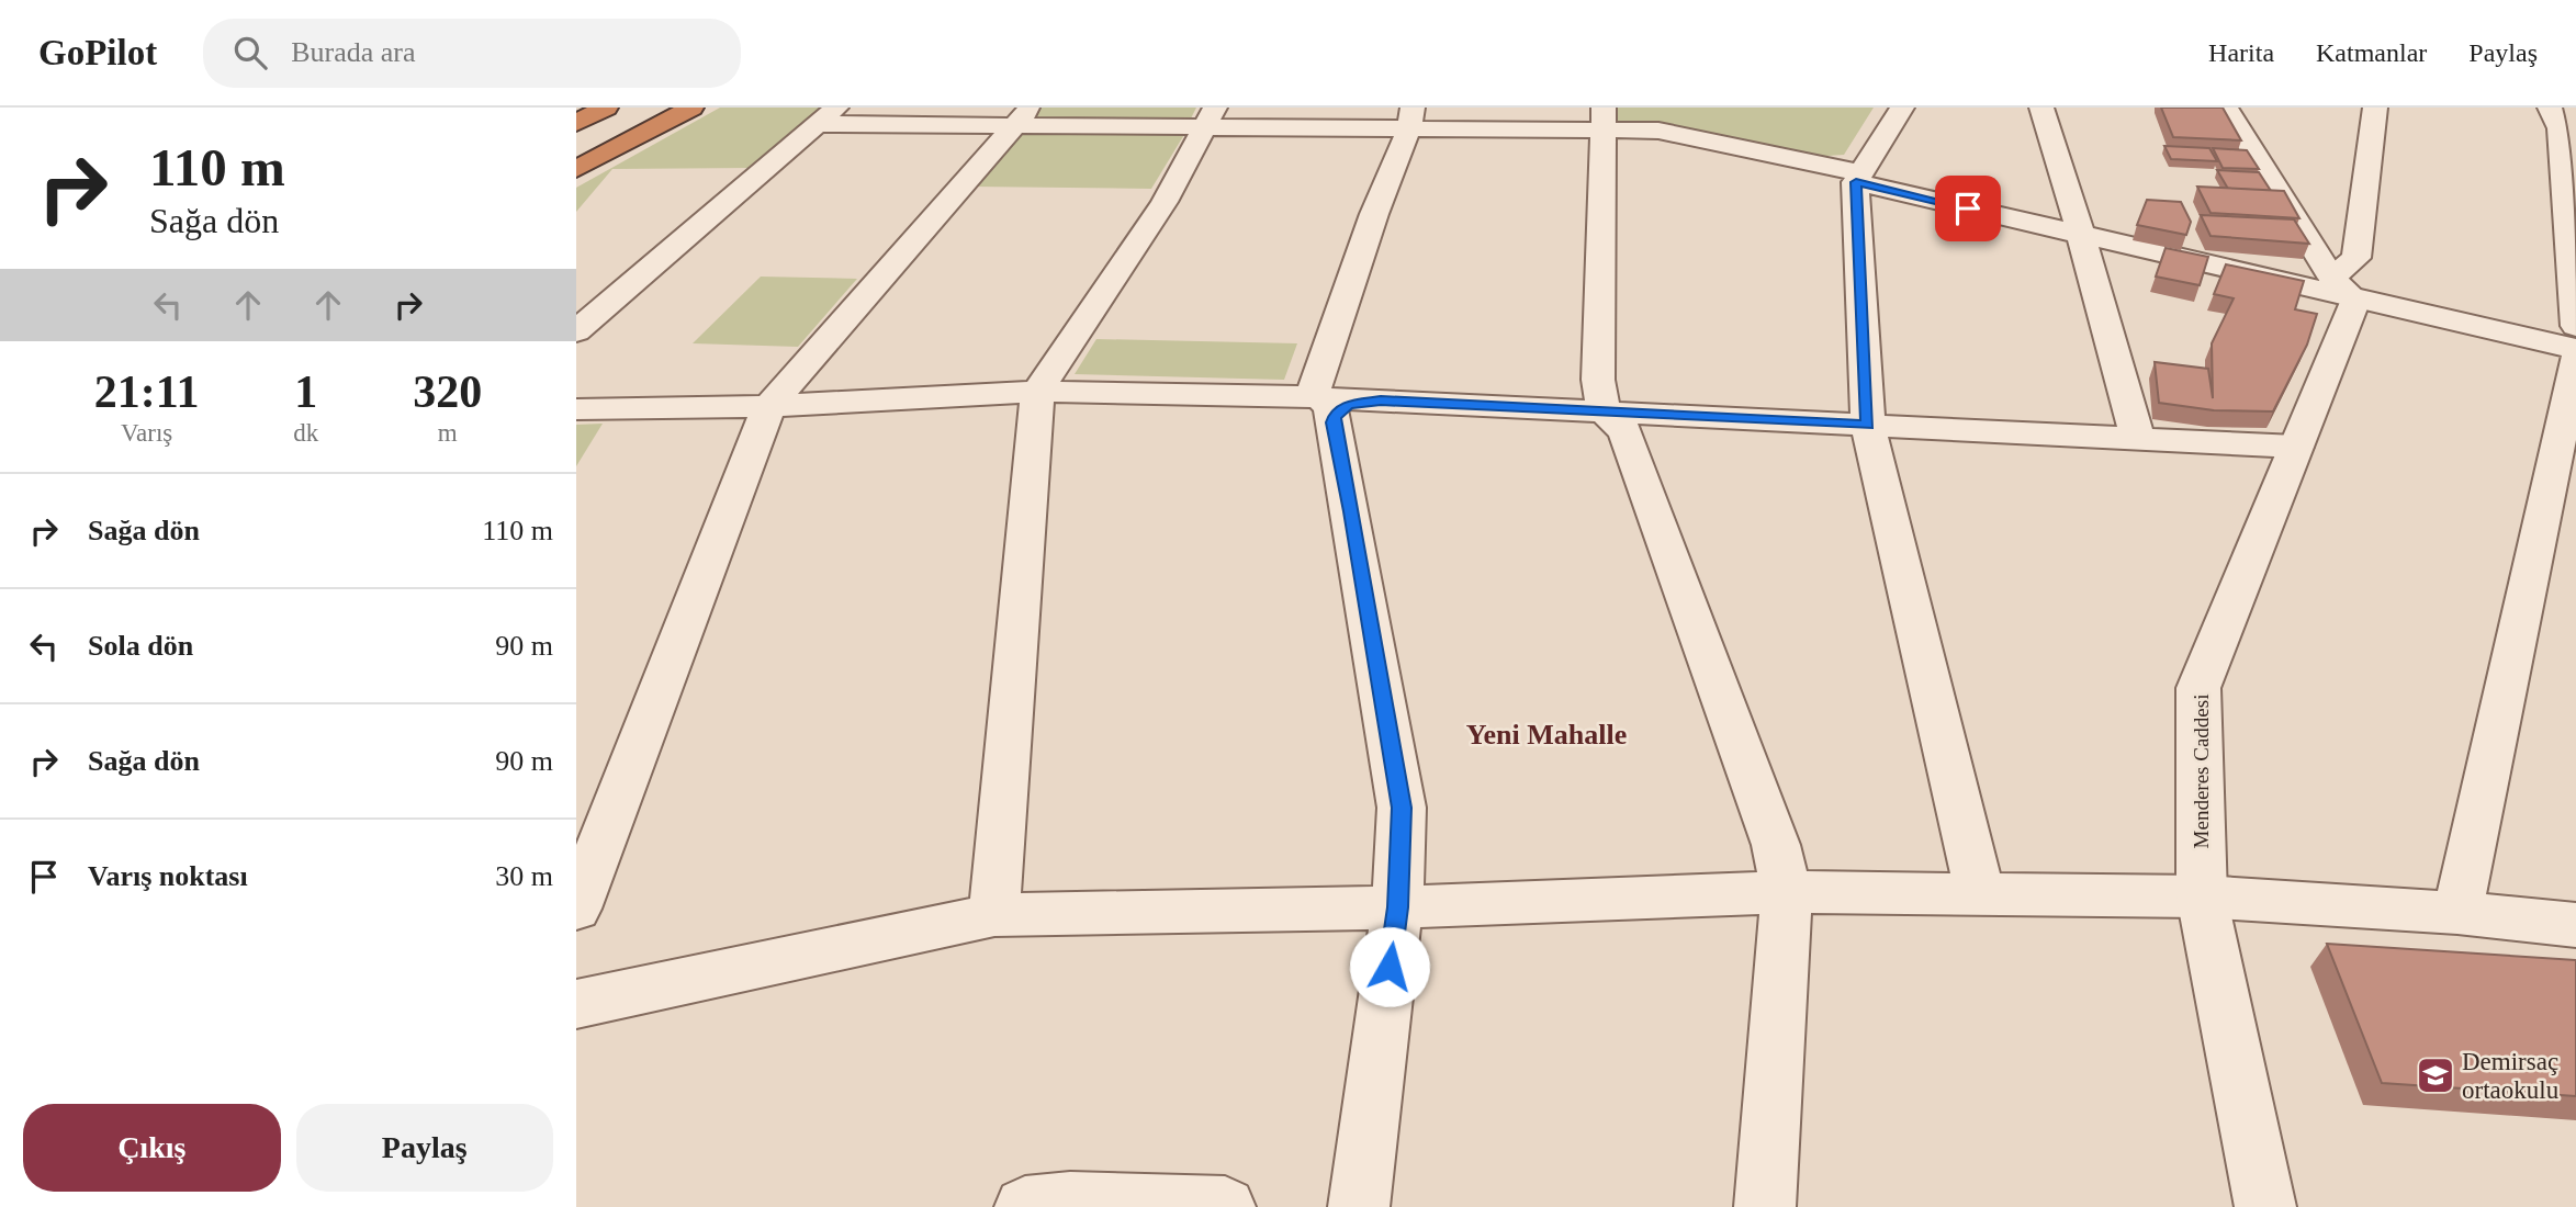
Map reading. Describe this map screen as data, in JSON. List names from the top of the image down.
{
  "streets": {
    "street": ["Menderes Caddesi"]
  },
  "districts": ["Yeni Mahalle"],
  "places": {
    "school or university": ["Demirsaç ortaokulu"]
  },
  "page": {
    "header": "GoPilot",
    "search": "Burada ara",
    "nav": ["Harita", "Katmanlar", "Paylaş"],
    "turn": ["110 m", "Sağa dön"],
    "eta": [
      "21:11",
      "Varış",
      "1",
      "dk",
      "320",
      "m"
    ],
    "list": [
      {
        "name": "Sağa dön",
        "value": "110 m"
      },
      {
        "name": "Sola dön",
        "value": "90 m"
      },
      {
        "name": "Sağa dön",
        "value": "90 m"
      },
      {
        "name": "Varış noktası",
        "value": "30 m"
      }
    ],
    "buttons": ["Çıkış", "Paylaş"]
  }
}
